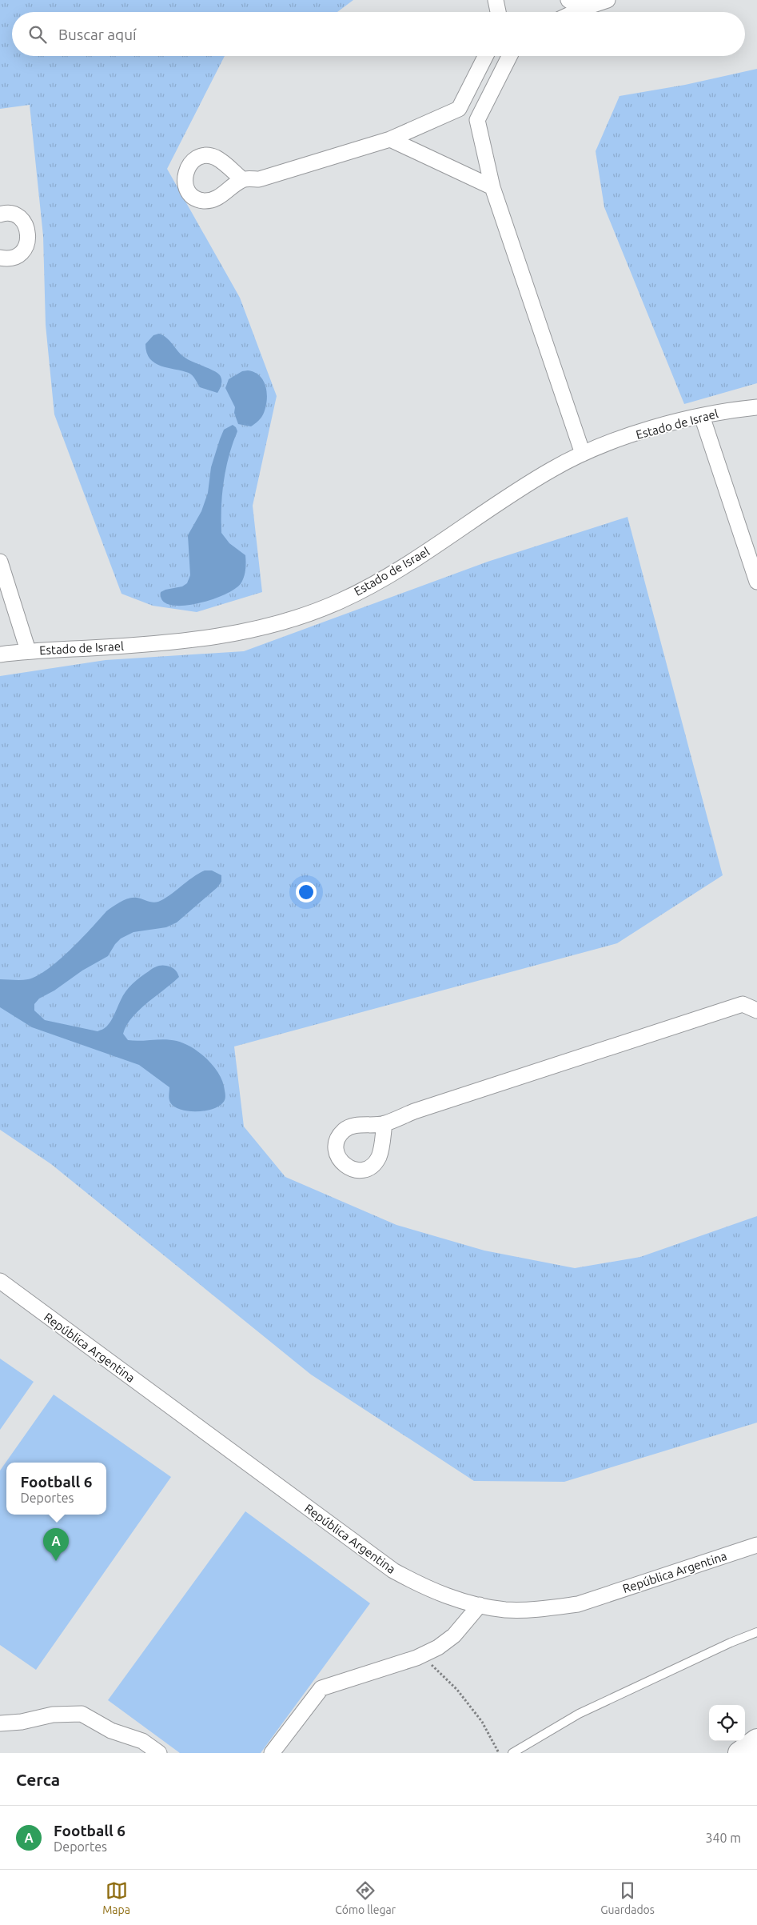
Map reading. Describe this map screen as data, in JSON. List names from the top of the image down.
{
  "streets": {
    "street": ["Estado de Israel", "República Argentina"]
  },
  "page": {
    "search": "Buscar aquí",
    "popup": ["Football 6", "Deportes"],
    "pins": "A",
    "heading": "Cerca",
    "list": [
      {
        "mark": "A",
        "name": "Football 6",
        "note": "Deportes",
        "value": "340 m"
      }
    ],
    "nav": ["Mapa", "Cómo llegar", "Guardados"]
  }
}
